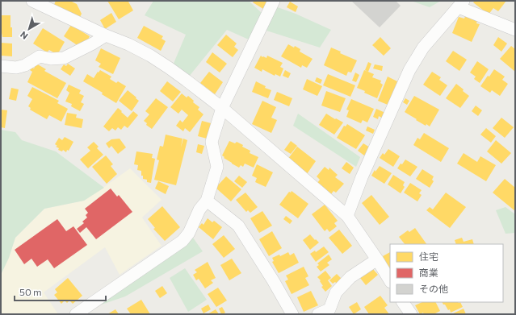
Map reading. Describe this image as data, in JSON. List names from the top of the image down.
{
  "legend": ["住宅", "商業", "その他"],
  "scale_bar": "50 m",
  "north": "bottom left"
}
